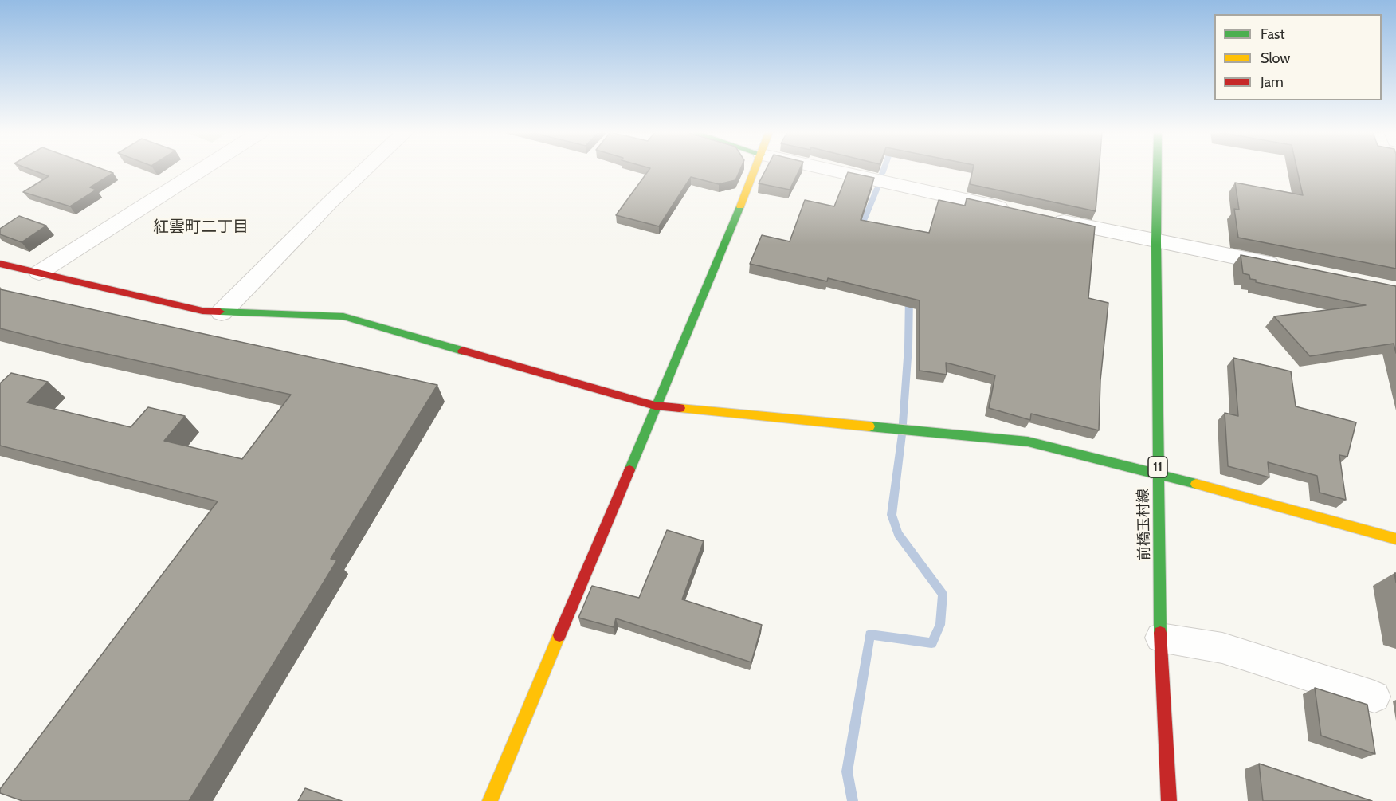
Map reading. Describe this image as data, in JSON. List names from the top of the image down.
{
  "streets": {
    "street": ["11", "前橋玉村線"]
  },
  "districts": ["紅雲町二丁目"],
  "legend": ["Fast", "Slow", "Jam"]
}
